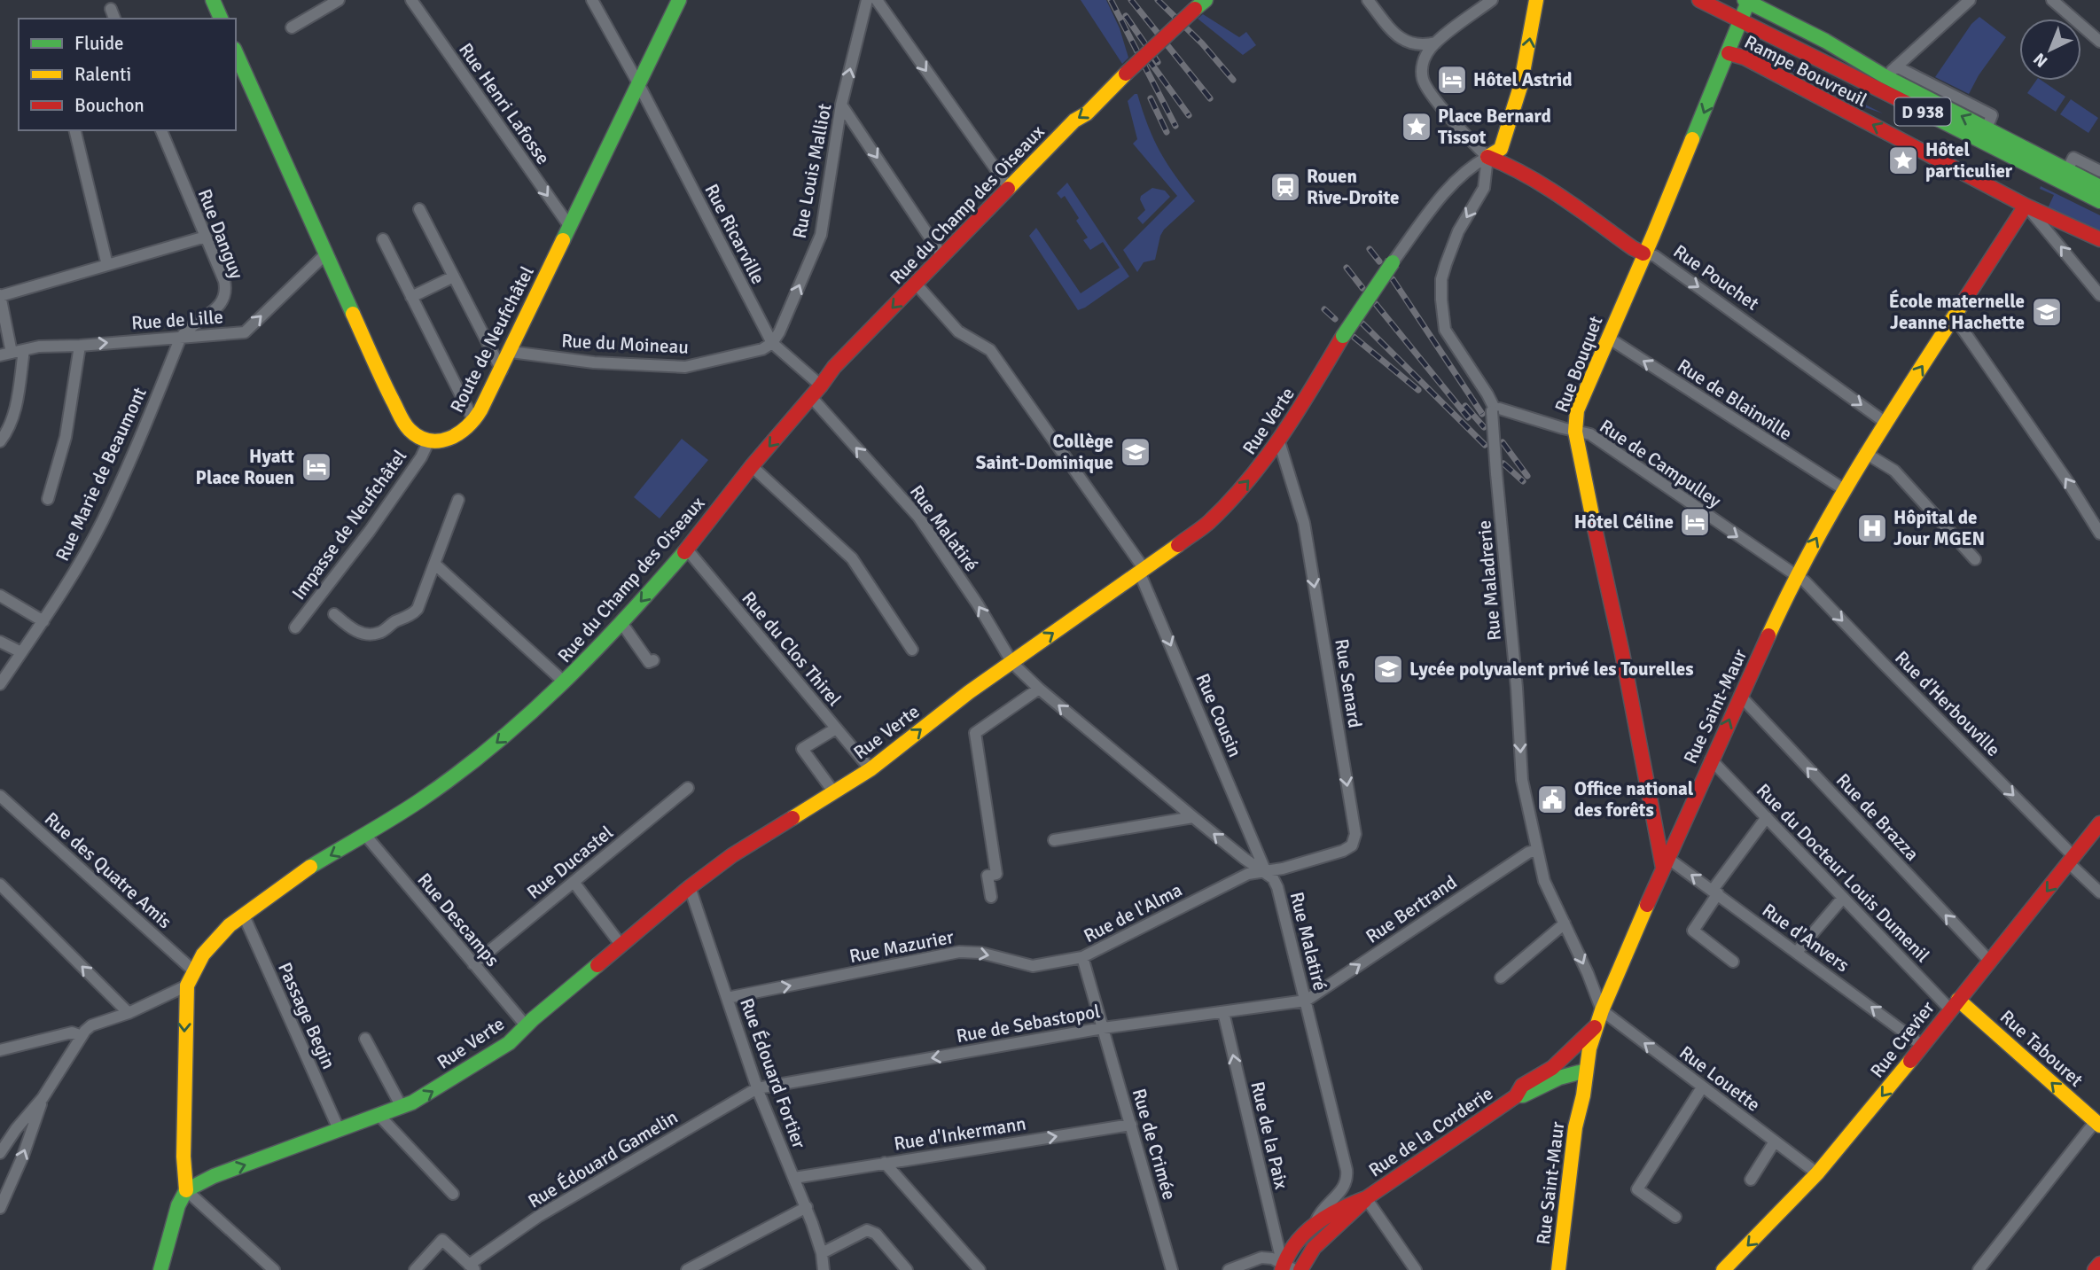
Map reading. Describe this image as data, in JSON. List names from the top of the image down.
{
  "streets": {
    "street": [
      "Rampe Bouvreuil",
      "Rue Henri Lafosse",
      "D 938",
      "Rue Louis Malliot",
      "Rue du Champ des Oiseaux",
      "Rue Danguy",
      "Rue Ricarville",
      "Rue Pouchet",
      "Rue de Lille",
      "Route de Neufchâtel",
      "Rue du Moineau",
      "Rue Bouquet",
      "Rue de Blainville",
      "Rue Verte",
      "Rue de Campulley",
      "Rue Marie de Beaumont",
      "Impasse de Neufchâtel",
      "Rue Malatiré",
      "Rue Maladrerie",
      "Rue du Clos Thirel",
      "Rue Senard",
      "Rue d'Herbouville",
      "Rue Saint-Maur",
      "Rue Cousin",
      "Rue de Brazza",
      "Rue Ducastel",
      "Rue des Quatre Amis",
      "Rue du Docteur Louis Dumenil",
      "Rue Bertrand",
      "Rue de l'Alma",
      "Rue Descamps",
      "Rue d'Anvers",
      "Rue Mazurier",
      "Passage Begin",
      "Rue de Sebastopol",
      "Rue Crevier",
      "Rue Tabouret",
      "Rue Édouard Fortier",
      "Rue Louette",
      "Rue de la Corderie",
      "Rue d'Inkermann",
      "Rue de la Paix",
      "Rue de Crimée",
      "Rue Édouard Gamelin"
    ]
  },
  "crossings": [
    ["Rampe Bouvreuil", "Rue Bouquet"],
    ["Rampe Bouvreuil", "Rue Saint-Maur"],
    ["Rue Henri Lafosse", "Route de Neufchâtel"],
    ["D 938", "Rue Bouquet"],
    ["Rue Louis Malliot", "Rue Ricarville"],
    ["Rue Louis Malliot", "Rue du Moineau"],
    ["Rue du Champ des Oiseaux", "Rue Ricarville"],
    ["Rue du Champ des Oiseaux", "Rue Verte"],
    ["Rue du Champ des Oiseaux", "Rue Malatiré"],
    ["Rue du Champ des Oiseaux", "Rue du Clos Thirel"],
    ["Rue du Champ des Oiseaux", "Rue Cousin"],
    ["Rue du Champ des Oiseaux", "Rue des Quatre Amis"],
    ["Rue du Champ des Oiseaux", "Rue Descamps"],
    ["Rue du Champ des Oiseaux", "Passage Begin"],
    ["Rue Danguy", "Rue de Lille"],
    ["Rue Danguy", "Rue Marie de Beaumont"],
    ["Rue Ricarville", "Route de Neufchâtel"],
    ["Rue Ricarville", "Rue du Moineau"],
    ["Rue Pouchet", "Rue Bouquet"],
    ["Rue Pouchet", "Rue Maladrerie"],
    ["Rue Pouchet", "Rue Saint-Maur"],
    ["Rue de Lille", "Rue Marie de Beaumont"],
    ["Route de Neufchâtel", "Rue du Moineau"],
    ["Route de Neufchâtel", "Impasse de Neufchâtel"],
    ["Rue Bouquet", "Rue de Blainville"],
    ["Rue Bouquet", "Rue de Campulley"],
    ["Rue Bouquet", "Rue Saint-Maur"],
    ["Rue Bouquet", "Rue d'Anvers"],
    ["Rue de Blainville", "Rue Saint-Maur"],
    ["Rue Verte", "Rue Malatiré"],
    ["Rue Verte", "Rue du Clos Thirel"],
    ["Rue Verte", "Rue Senard"],
    ["Rue Verte", "Rue Cousin"],
    ["Rue Verte", "Rue Descamps"],
    ["Rue Verte", "Passage Begin"],
    ["Rue Verte", "Rue Édouard Fortier"],
    ["Rue de Campulley", "Rue Maladrerie"],
    ["Rue de Campulley", "Rue d'Herbouville"],
    ["Rue de Campulley", "Rue Saint-Maur"],
    ["Rue Malatiré", "Rue Senard"],
    ["Rue Malatiré", "Rue Cousin"],
    ["Rue Malatiré", "Rue Bertrand"],
    ["Rue Malatiré", "Rue de l'Alma"],
    ["Rue Malatiré", "Rue de Sebastopol"],
    ["Rue Malatiré", "Rue de la Corderie"],
    ["Rue Maladrerie", "Rue Saint-Maur"],
    ["Rue Maladrerie", "Rue Bertrand"],
    ["Rue Maladrerie", "Rue Louette"],
    ["Rue Senard", "Rue Cousin"],
    ["Rue Senard", "Rue de l'Alma"],
    ["Rue d'Herbouville", "Rue Saint-Maur"],
    ["Rue d'Herbouville", "Rue Crevier"],
    ["Rue Saint-Maur", "Rue de Brazza"],
    ["Rue Saint-Maur", "Rue du Docteur Louis Dumenil"],
    ["Rue Saint-Maur", "Rue d'Anvers"],
    ["Rue Saint-Maur", "Rue Louette"],
    ["Rue Saint-Maur", "Rue de la Corderie"],
    ["Rue Cousin", "Rue de l'Alma"],
    ["Rue de Brazza", "Rue Crevier"],
    ["Rue Ducastel", "Rue Descamps"],
    ["Rue du Docteur Louis Dumenil", "Rue Crevier"],
    ["Rue du Docteur Louis Dumenil", "Rue Tabouret"],
    ["Rue Bertrand", "Rue de Sebastopol"],
    ["Rue de l'Alma", "Rue Mazurier"],
    ["Rue de l'Alma", "Rue de Sebastopol"],
    ["Rue de l'Alma", "Rue de Crimée"],
    ["Rue d'Anvers", "Rue Crevier"],
    ["Rue Mazurier", "Rue Édouard Fortier"],
    ["Rue de Sebastopol", "Rue Édouard Fortier"],
    ["Rue de Sebastopol", "Rue de la Paix"],
    ["Rue de Sebastopol", "Rue de Crimée"],
    ["Rue de Sebastopol", "Rue Édouard Gamelin"],
    ["Rue Crevier", "Rue Tabouret"],
    ["Rue Crevier", "Rue Louette"],
    ["Rue Édouard Fortier", "Rue d'Inkermann"],
    ["Rue Édouard Fortier", "Rue Édouard Gamelin"],
    ["Rue de la Corderie", "Rue de la Paix"],
    ["Rue d'Inkermann", "Rue de Crimée"]
  ],
  "one_way": [
    "Rue Henri Lafosse",
    "Rue Louis Malliot",
    "Rue du Champ des Oiseaux",
    "Rue Pouchet",
    "Rue de Blainville",
    "Rue Verte",
    "Rue de Campulley",
    "Rue Maladrerie",
    "Rue Senard",
    "Rue d'Herbouville",
    "Rue Cousin",
    "Rue de Brazza",
    "Rue Bertrand",
    "Rue d'Anvers",
    "Rue Mazurier",
    "Rue de Sebastopol",
    "Rue Crevier",
    "Rue Tabouret",
    "Rue Louette",
    "Rue d'Inkermann",
    "Rue de la Paix"
  ],
  "places": {
    "hotel": ["Hôtel Astrid", "Hyatt Place Rouen", "Hôtel Céline"],
    "place": ["Place Bernard Tissot", "Hôtel particulier"],
    "station": ["Rouen Rive-Droite"],
    "school or university": ["École maternelle Jeanne Hachette", "Collège Saint-Dominique", "Lycée polyvalent privé les Tourelles"],
    "hospital": ["Hôpital de Jour MGEN"],
    "public building": ["Office national des forêts"]
  },
  "legend": ["Fluide", "Ralenti", "Bouchon"],
  "north": "bottom left"
}
